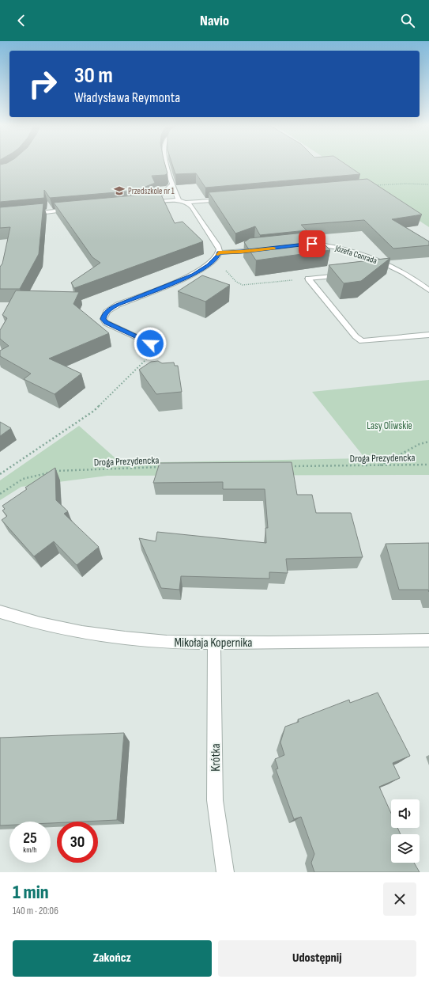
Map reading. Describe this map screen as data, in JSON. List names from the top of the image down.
{
  "streets": {
    "street": ["Józefa Conrada", "Mikołaja Kopernika", "Krótka"],
    "path": ["Droga Prezydencka"]
  },
  "crossings": [
    ["Mikołaja Kopernika", "Krótka"]
  ],
  "parks": ["Lasy Oliwskie"],
  "places": {
    "school or university": ["Przedszkole nr 1"]
  },
  "page": {
    "header": "Navio",
    "turn": ["30 m", "Władysława Reymonta"],
    "speed": "25 km/h",
    "limit": "30",
    "heading": ["1 min", "140 m · 20:06"],
    "buttons": ["Zakończ", "Udostępnij"]
  }
}
